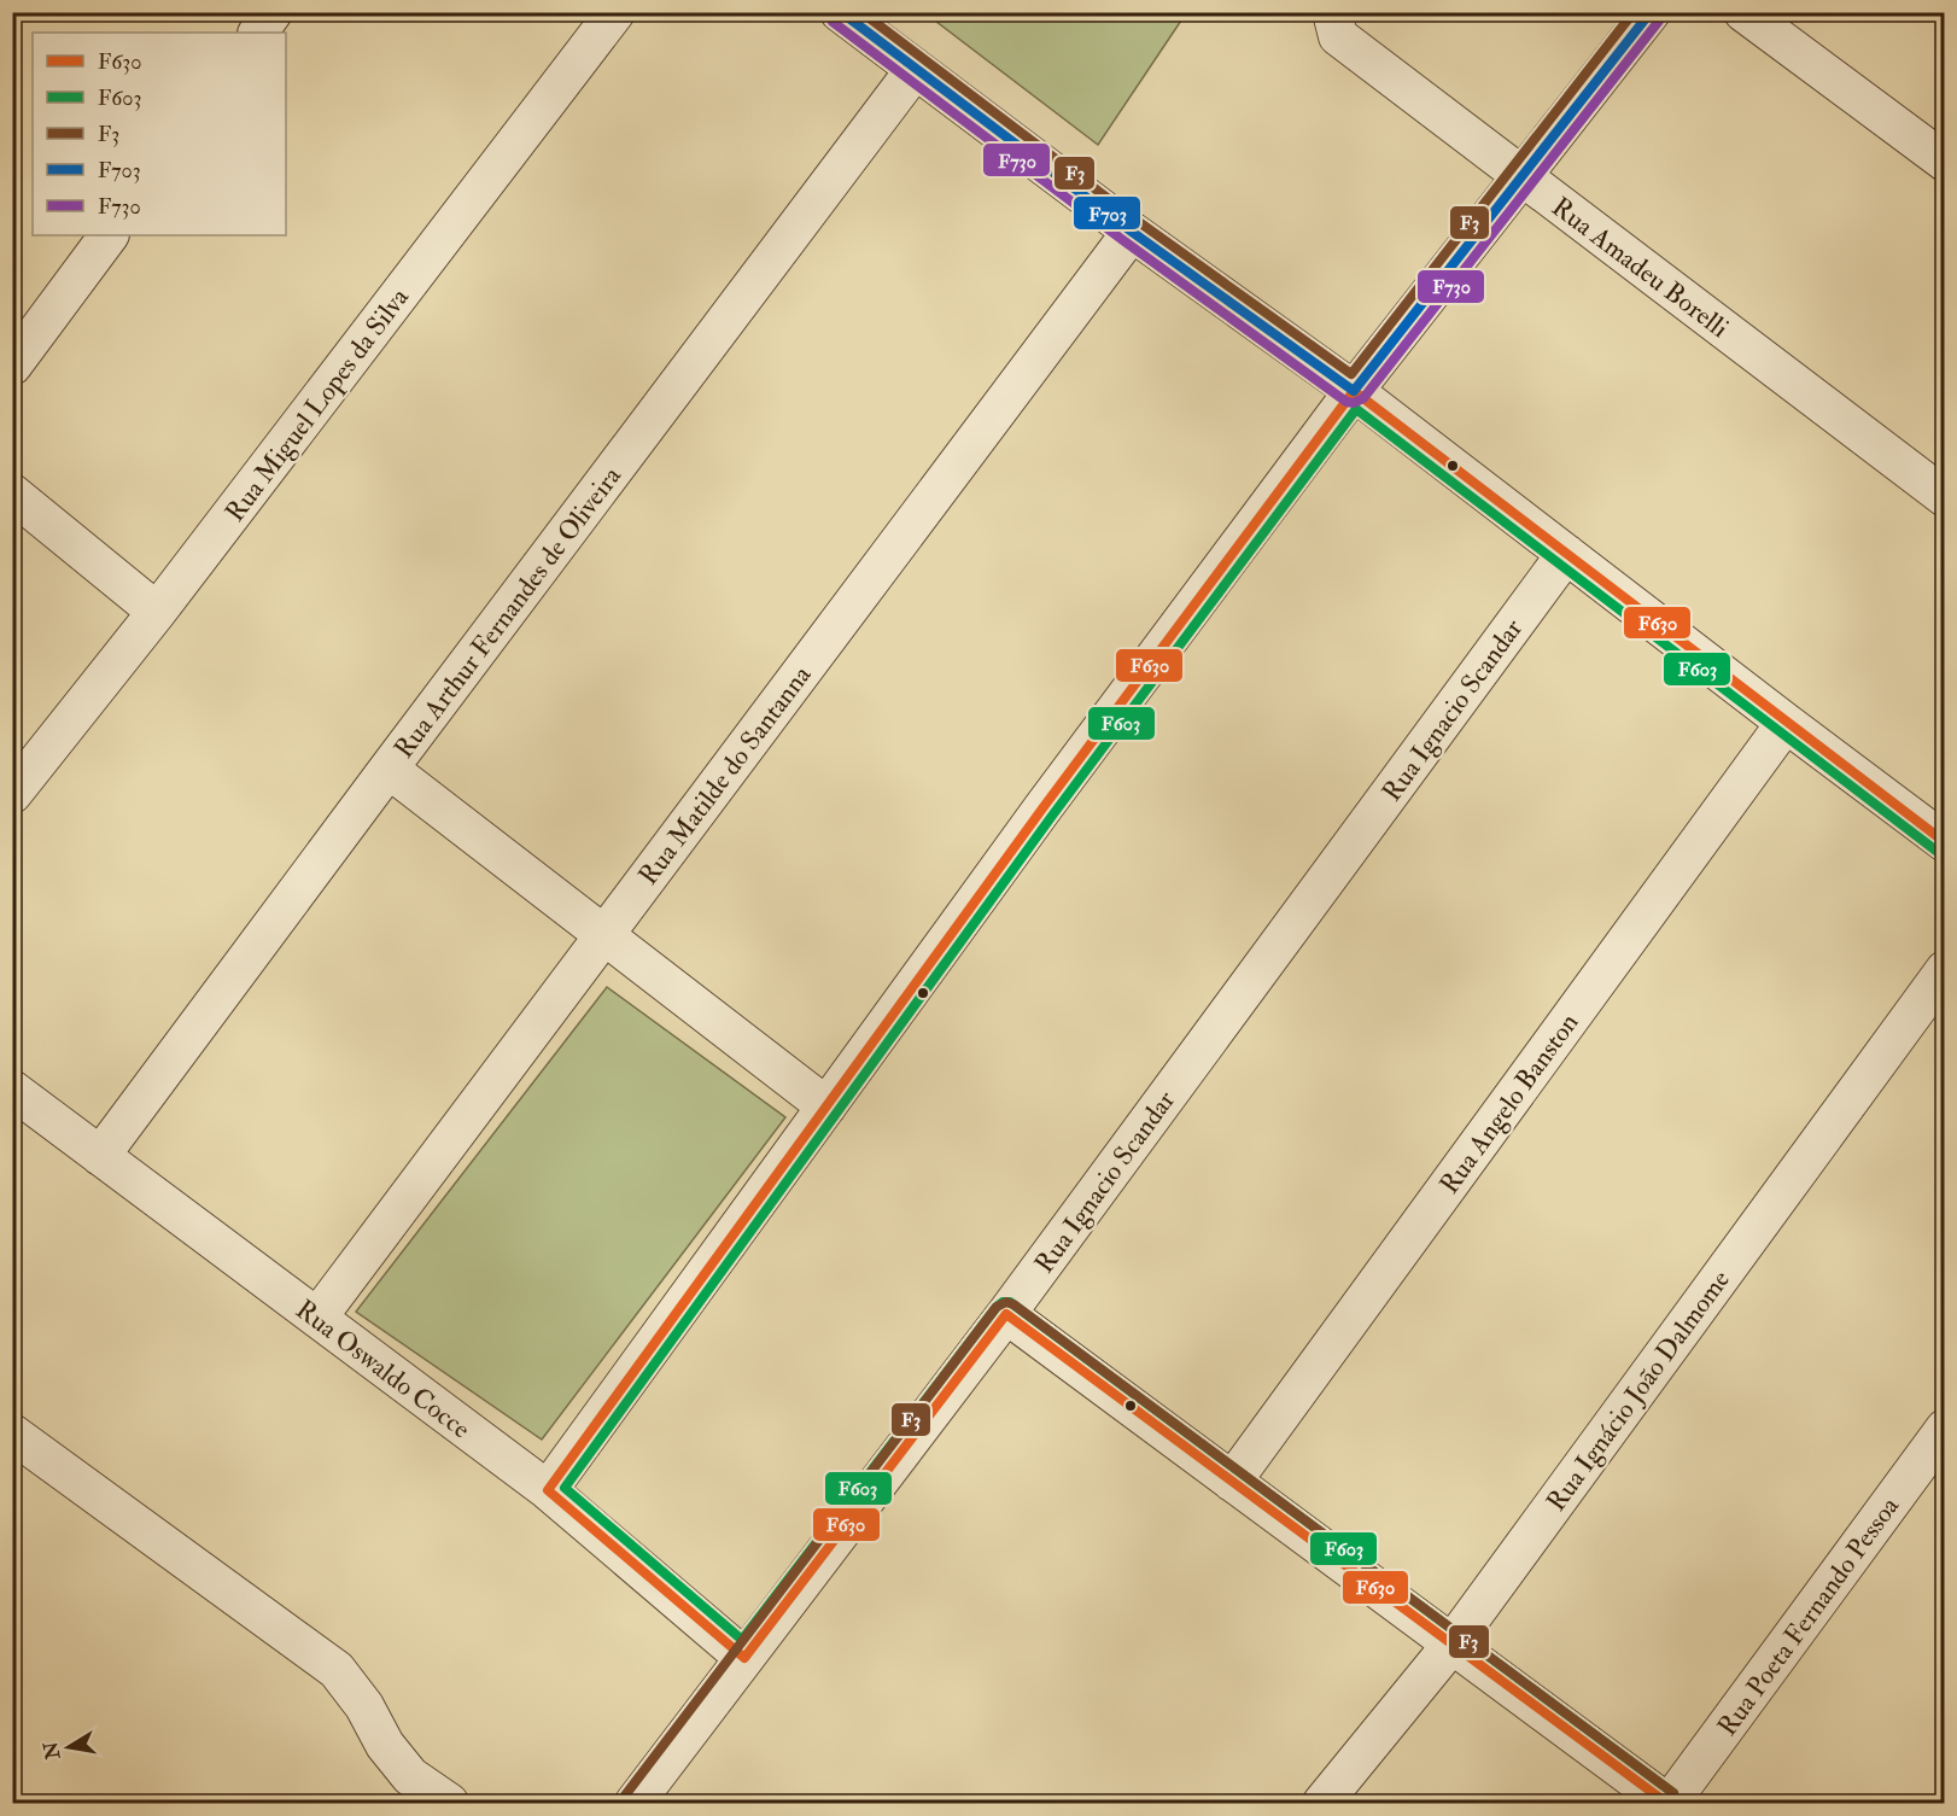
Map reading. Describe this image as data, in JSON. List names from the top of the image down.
{
  "streets": {
    "street": [
      "Rua Amadeu Borelli",
      "Rua Miguel Lopes da Silva",
      "Rua Arthur Fernandes de Oliveira",
      "Rua Ignacio Scandar",
      "Rua Matilde do Santanna",
      "Rua Angelo Banston",
      "Rua Oswaldo Cocce",
      "Rua Ignácio João Dalmome",
      "Rua Poeta Fernando Pessoa"
    ]
  },
  "crossings": [
    ["Rua Arthur Fernandes de Oliveira", "Rua Oswaldo Cocce"],
    ["Rua Ignacio Scandar", "Rua Oswaldo Cocce"],
    ["Rua Matilde do Santanna", "Rua Oswaldo Cocce"]
  ],
  "lines": [
    "transit line F3",
    "transit line F703",
    "transit line F730",
    "transit line F630",
    "transit line F603"
  ],
  "legend": [
    "F630",
    "F603",
    "F3",
    "F703",
    "F730"
  ],
  "north": "left"
}
